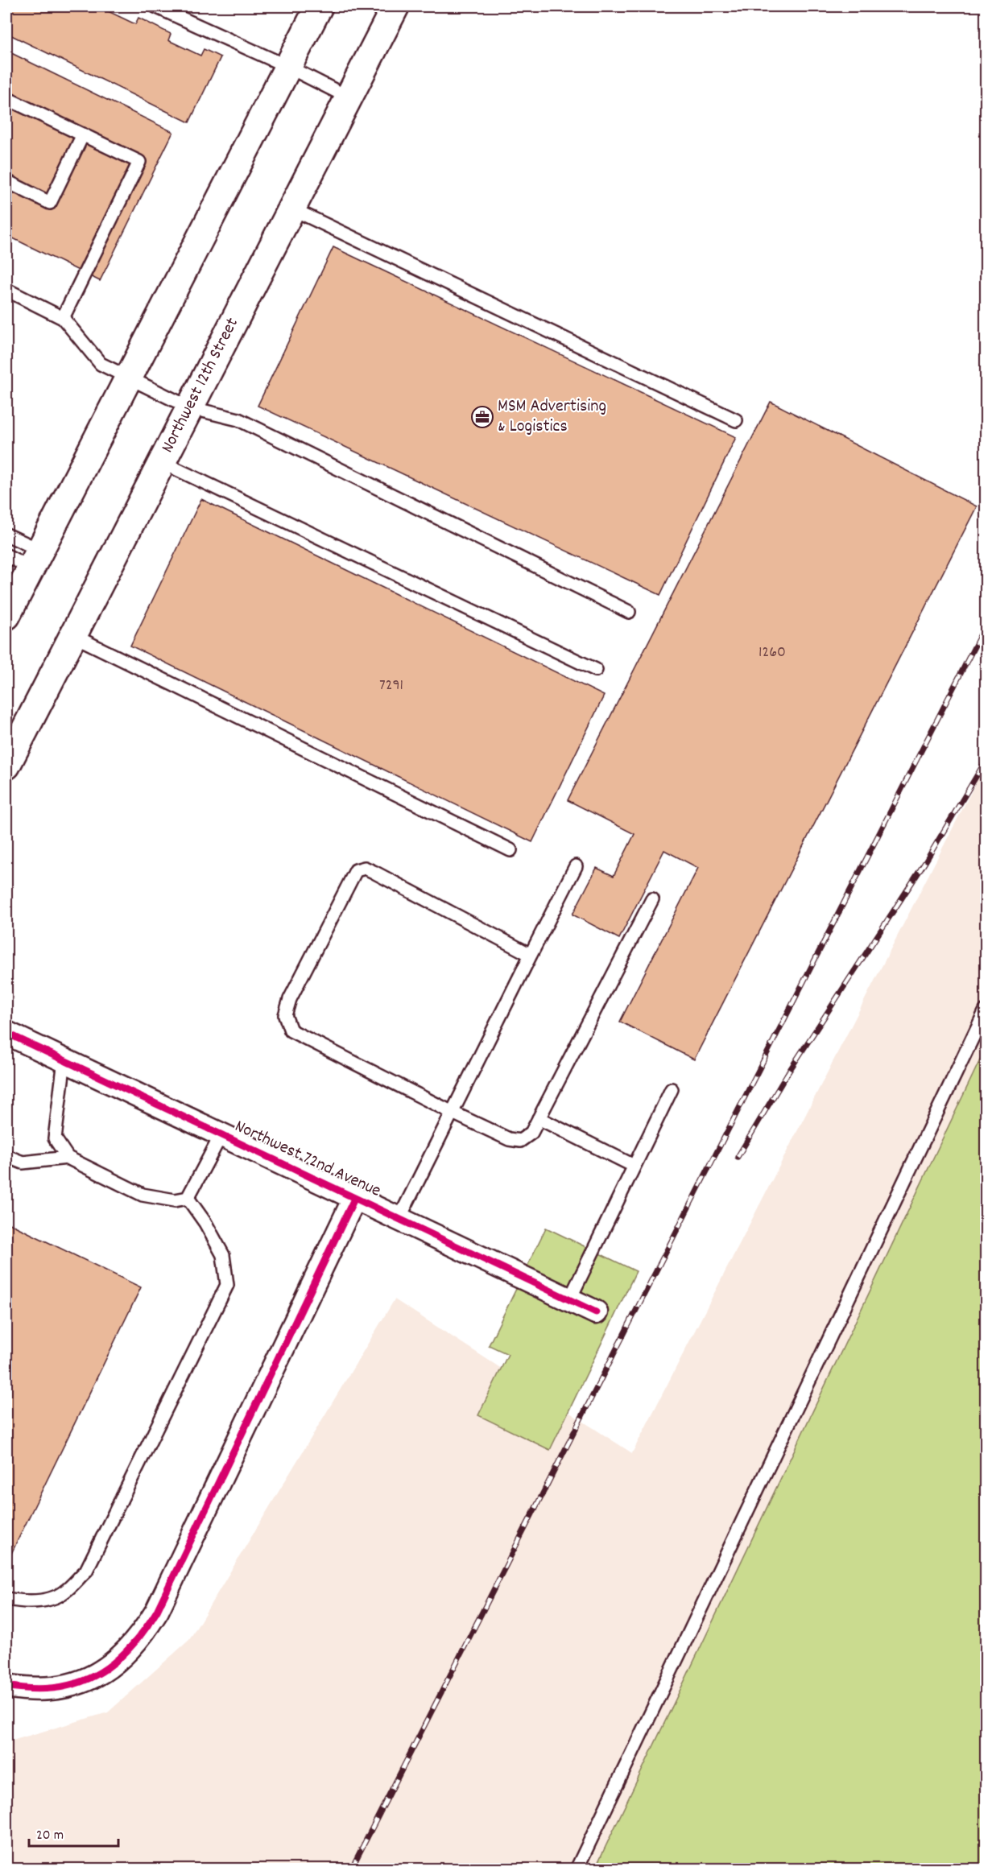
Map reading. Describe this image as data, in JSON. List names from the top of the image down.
{
  "streets": {
    "main road": ["Northwest 12th Street"],
    "street": ["Northwest 72nd Avenue"]
  },
  "places": {
    "office": ["MSM Advertising & Logistics"]
  },
  "house_numbers": ["1260", "7291"],
  "scale_bar": "20 m"
}
